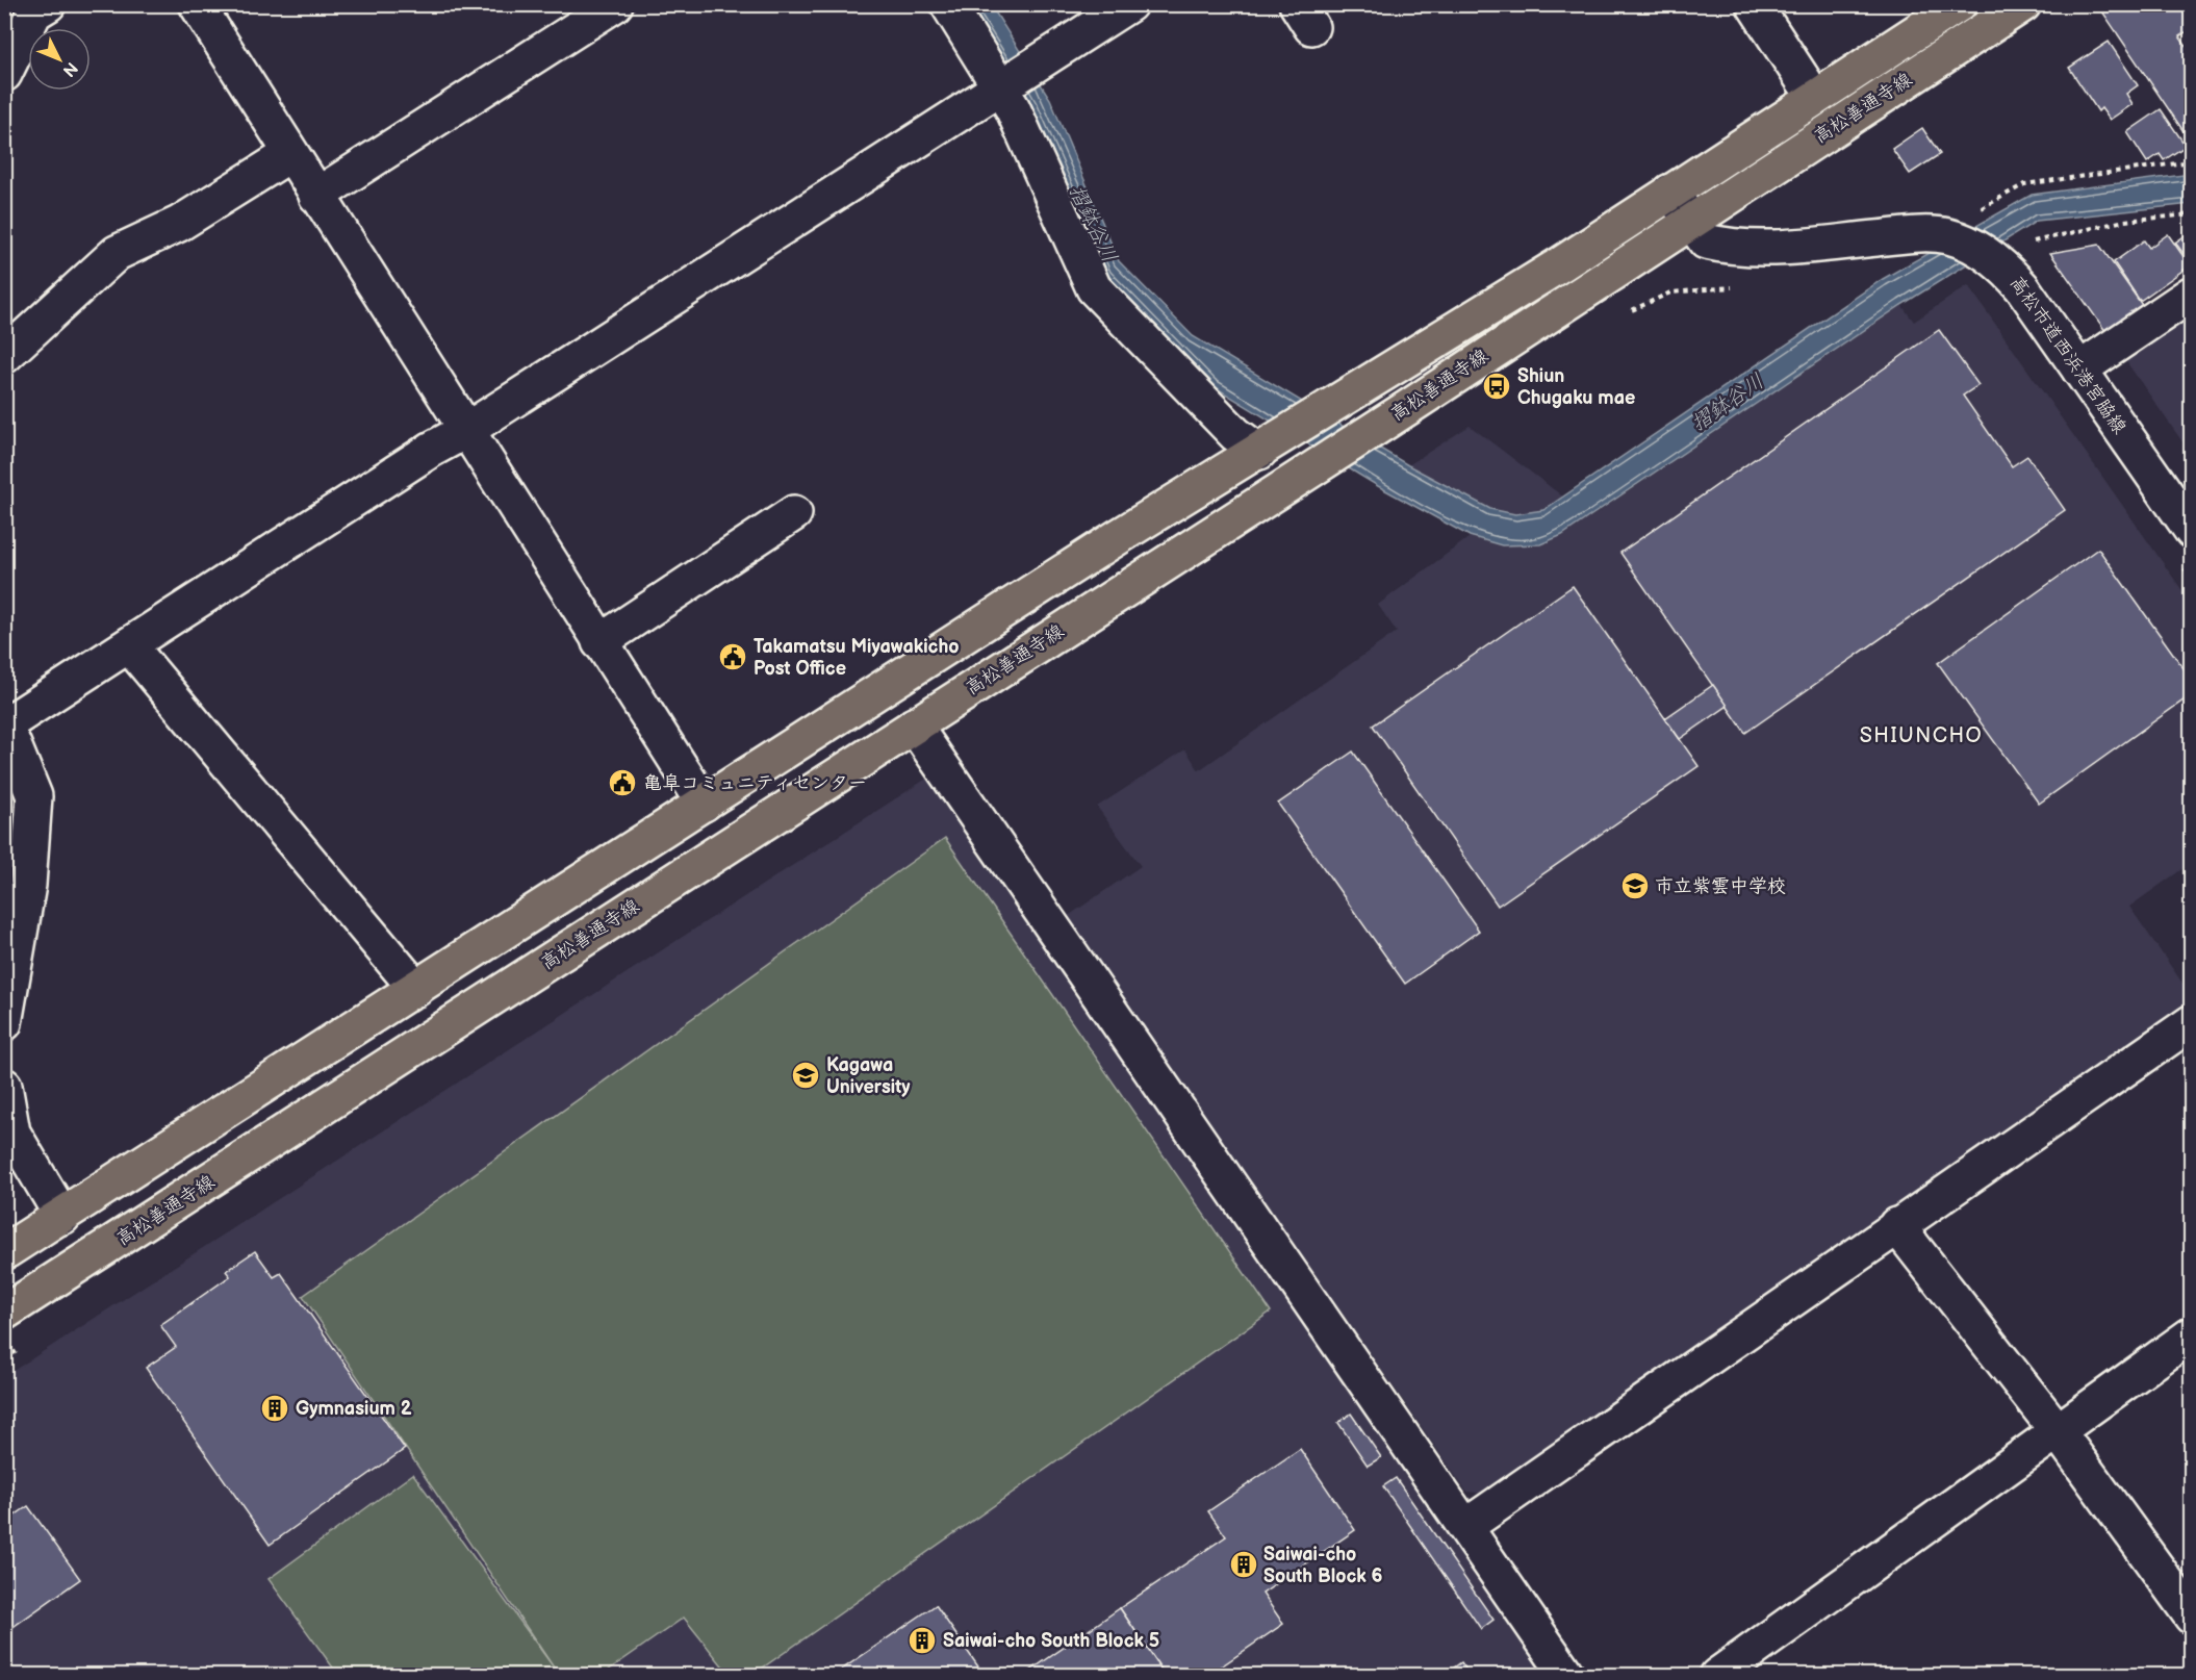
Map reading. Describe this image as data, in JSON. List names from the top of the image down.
{
  "streets": {
    "main road": ["高松善通寺線"],
    "street": ["高松市道西浜港宮脇線"]
  },
  "crossings": [
    ["高松善通寺線", "高松市道西浜港宮脇線"]
  ],
  "districts": ["SHIUNCHO"],
  "water": ["摺鉢谷川"],
  "places": {
    "bus stop": ["Shiun Chugaku mae"],
    "public building": ["Takamatsu Miyawakicho Post Office", "亀阜コミュニティセンター"],
    "school or university": ["市立紫雲中学校", "Kagawa University"],
    "building": ["Gymnasium 2", "Saiwai-cho South Block 6", "Saiwai-cho South Block 5"]
  },
  "north": "bottom right"
}
